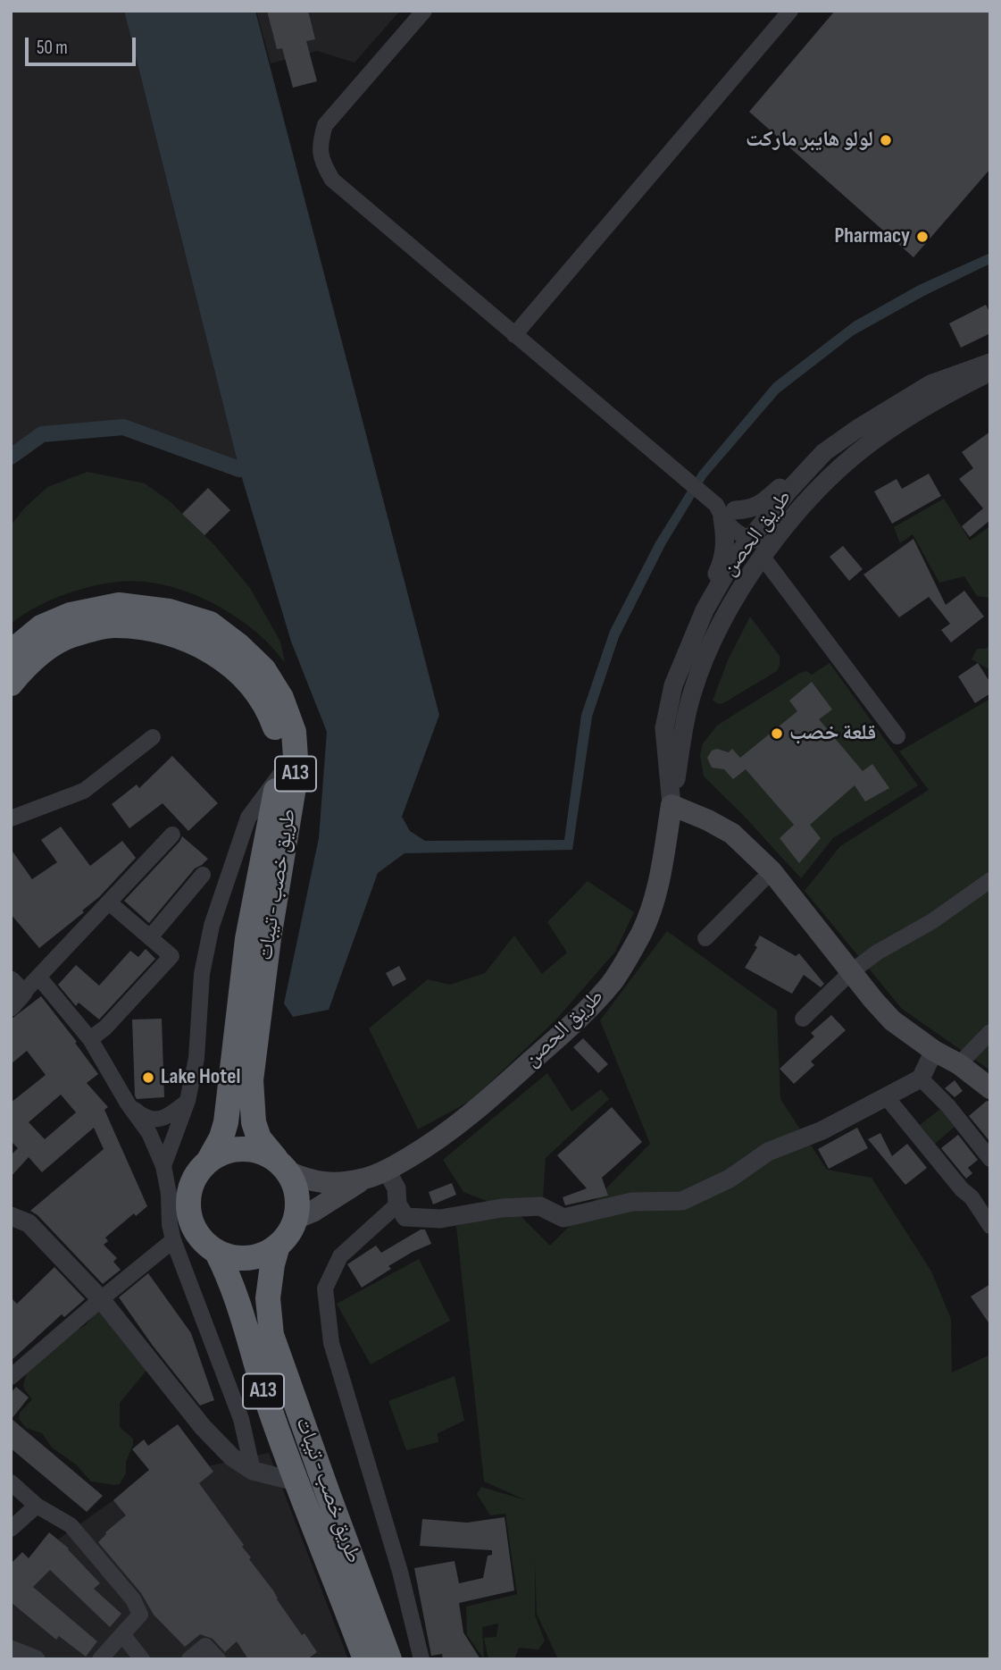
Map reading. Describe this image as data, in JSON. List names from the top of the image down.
{
  "streets": {
    "highway": ["A13", "طريق خصب - تيبات"],
    "main road": ["طريق الحصن"]
  },
  "crossings": [
    ["طريق الحصن", "A13"],
    ["طريق الحصن", "طريق خصب - تيبات"],
    ["A13", "طريق خصب - تيبات"]
  ],
  "places": [
    "لولو هايبر ماركت",
    "Pharmacy",
    "قلعة خصب",
    "Lake Hotel"
  ],
  "scale_bar": "50 m"
}
